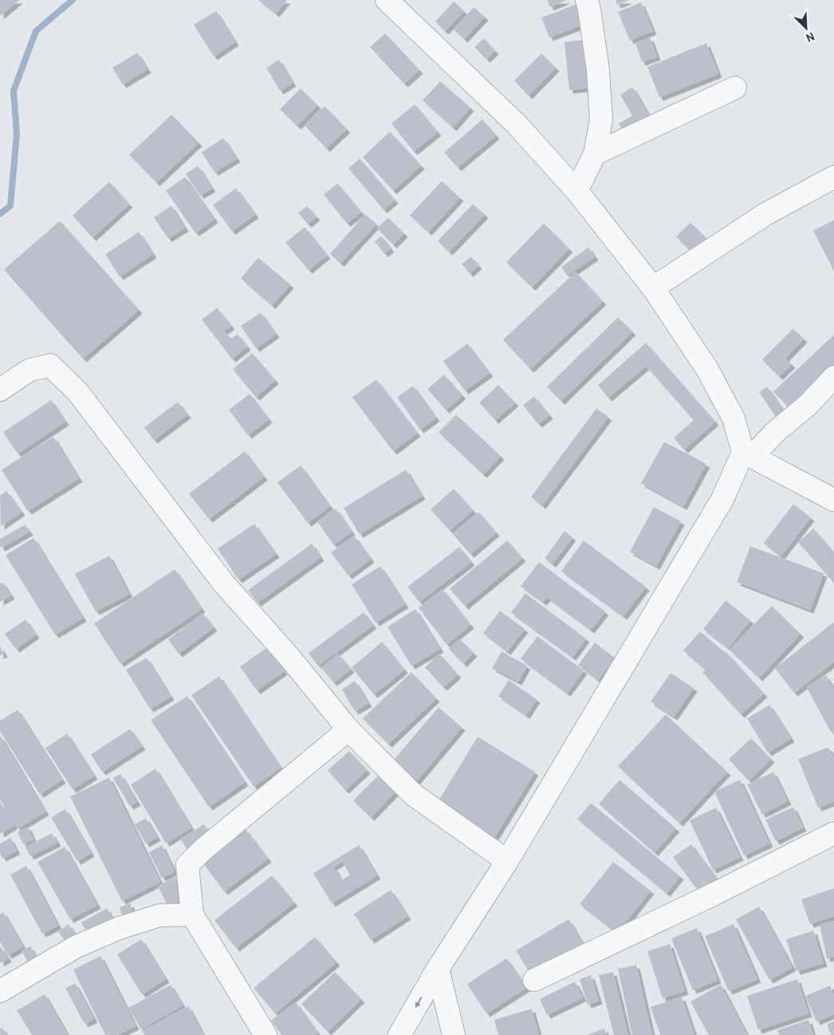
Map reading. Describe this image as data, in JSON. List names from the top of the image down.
{
  "north": "bottom right"
}
